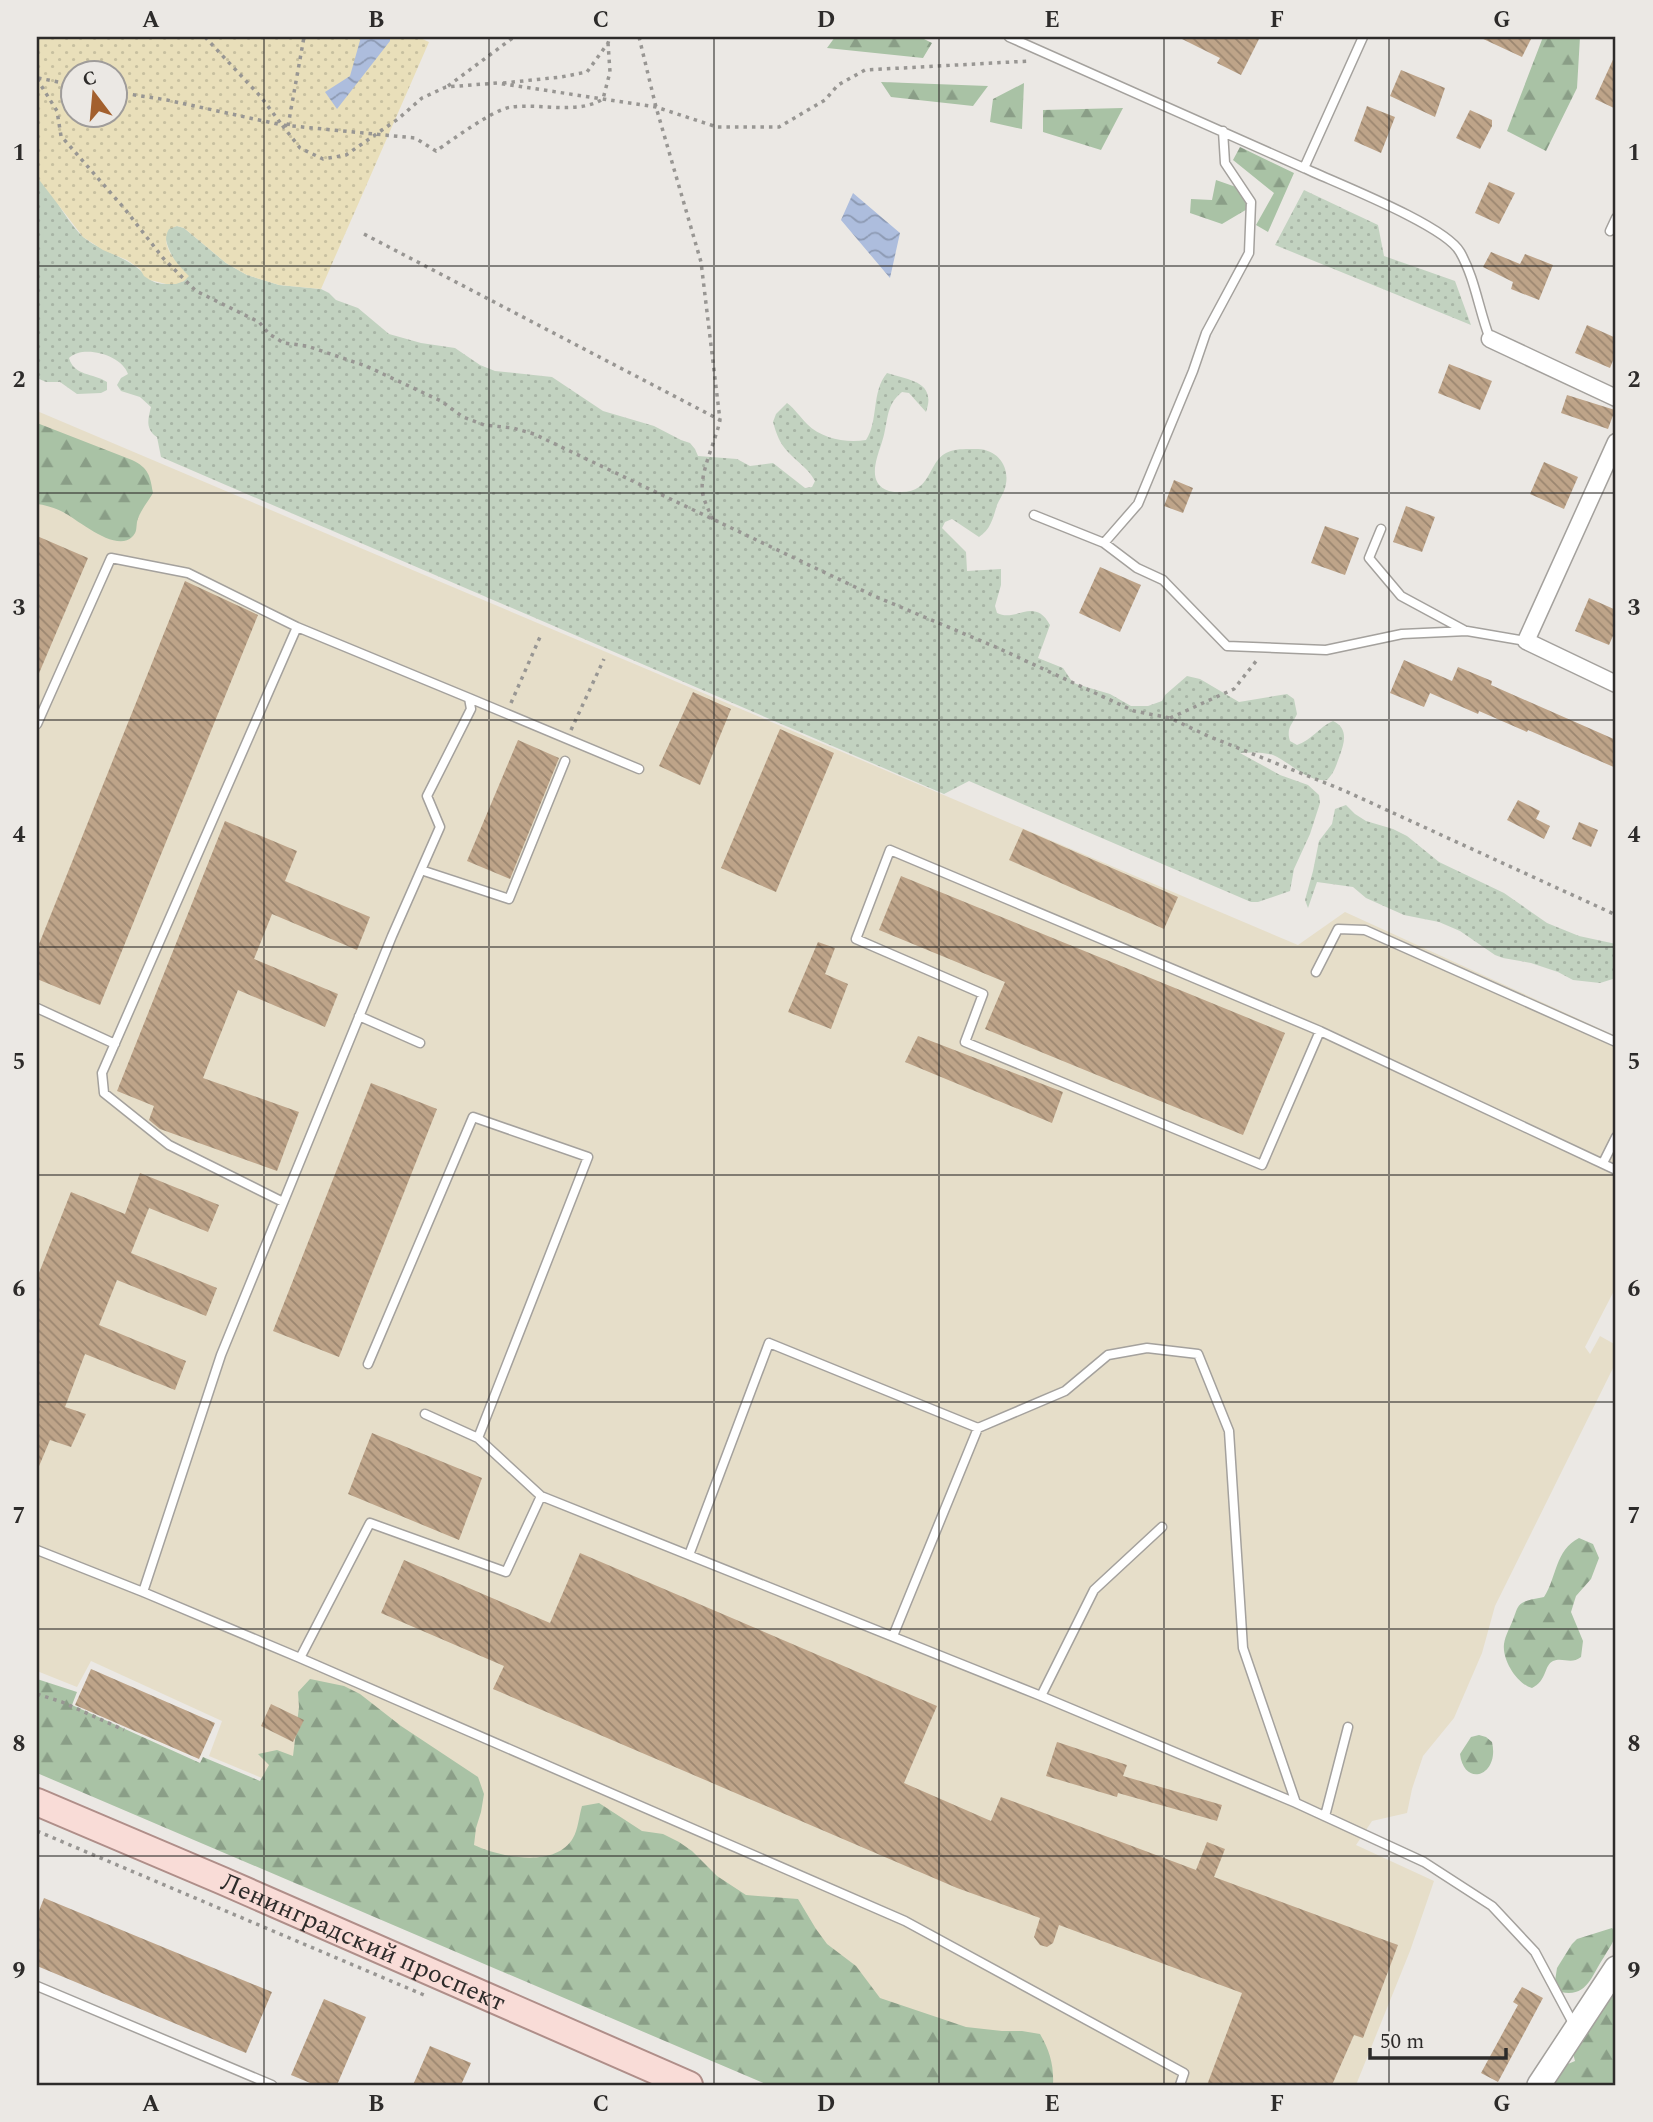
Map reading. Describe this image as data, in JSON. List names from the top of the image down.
{
  "streets": {
    "main road": ["Ленинградский проспект"]
  },
  "scale_bar": "50 m",
  "north": "top",
  "grid": {
    "columns": [
      "A",
      "B",
      "C",
      "D",
      "E",
      "F",
      "G"
    ],
    "rows": [
      "1",
      "2",
      "3",
      "4",
      "5",
      "6",
      "7",
      "8",
      "9"
    ]
  }
}
